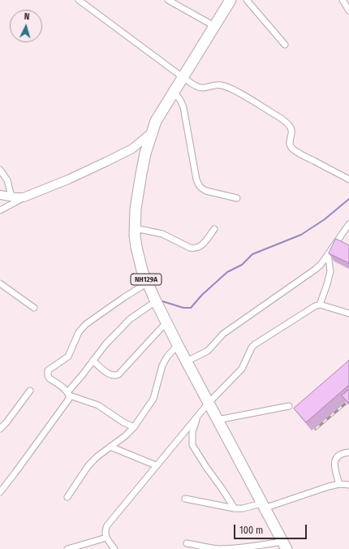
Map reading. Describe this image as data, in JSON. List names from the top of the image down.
{
  "streets": {
    "highway": ["NH129A"]
  },
  "scale_bar": "100 m",
  "north": "top"
}
